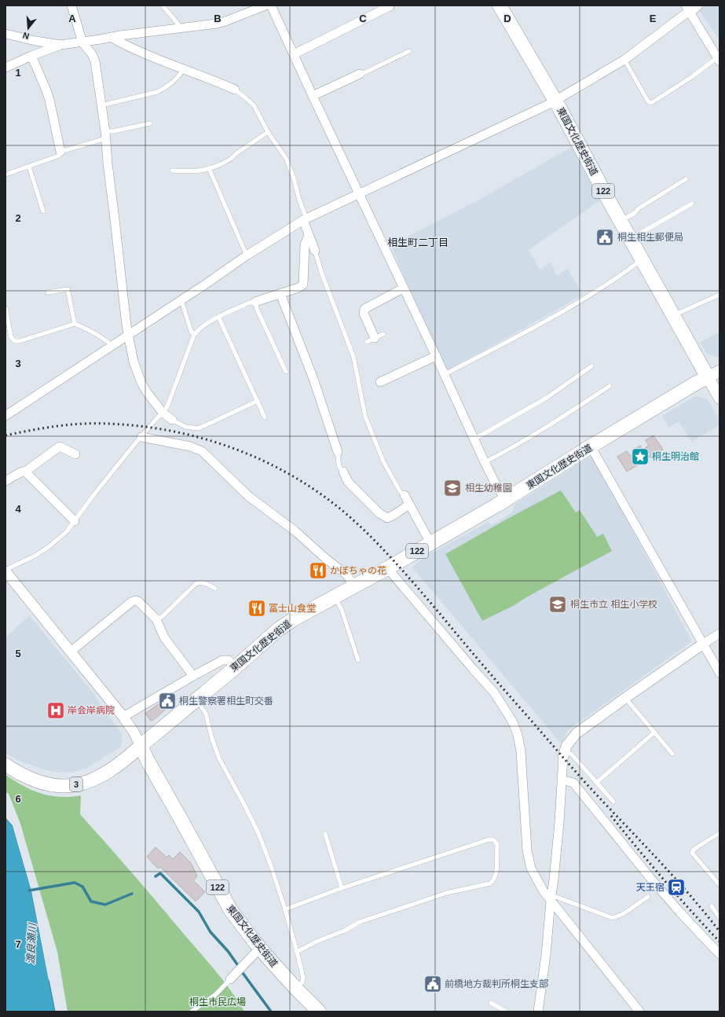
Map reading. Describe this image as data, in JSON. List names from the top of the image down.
{
  "streets": {
    "highway": ["東国文化歴史街道", "122"],
    "main road": ["3"]
  },
  "crossings": [
    ["東国文化歴史街道", "3"]
  ],
  "districts": ["相生町二丁目"],
  "water": ["渡良瀬川"],
  "parks": ["桐生市民広場"],
  "places": {
    "public building": ["桐生相生郵便局", "桐生警察署相生町交番", "前橋地方裁判所桐生支部"],
    "place": ["桐生明治館"],
    "school or university": ["相生幼稚園", "桐生市立 相生小学校"],
    "restaurant": ["かぼちゃの花", "冨士山食堂"],
    "hospital": ["岸会岸病院"],
    "station": ["天王宿"]
  },
  "north": "bottom",
  "grid": {
    "columns": [
      "A",
      "B",
      "C",
      "D",
      "E"
    ],
    "rows": [
      "1",
      "2",
      "3",
      "4",
      "5",
      "6",
      "7"
    ]
  }
}
